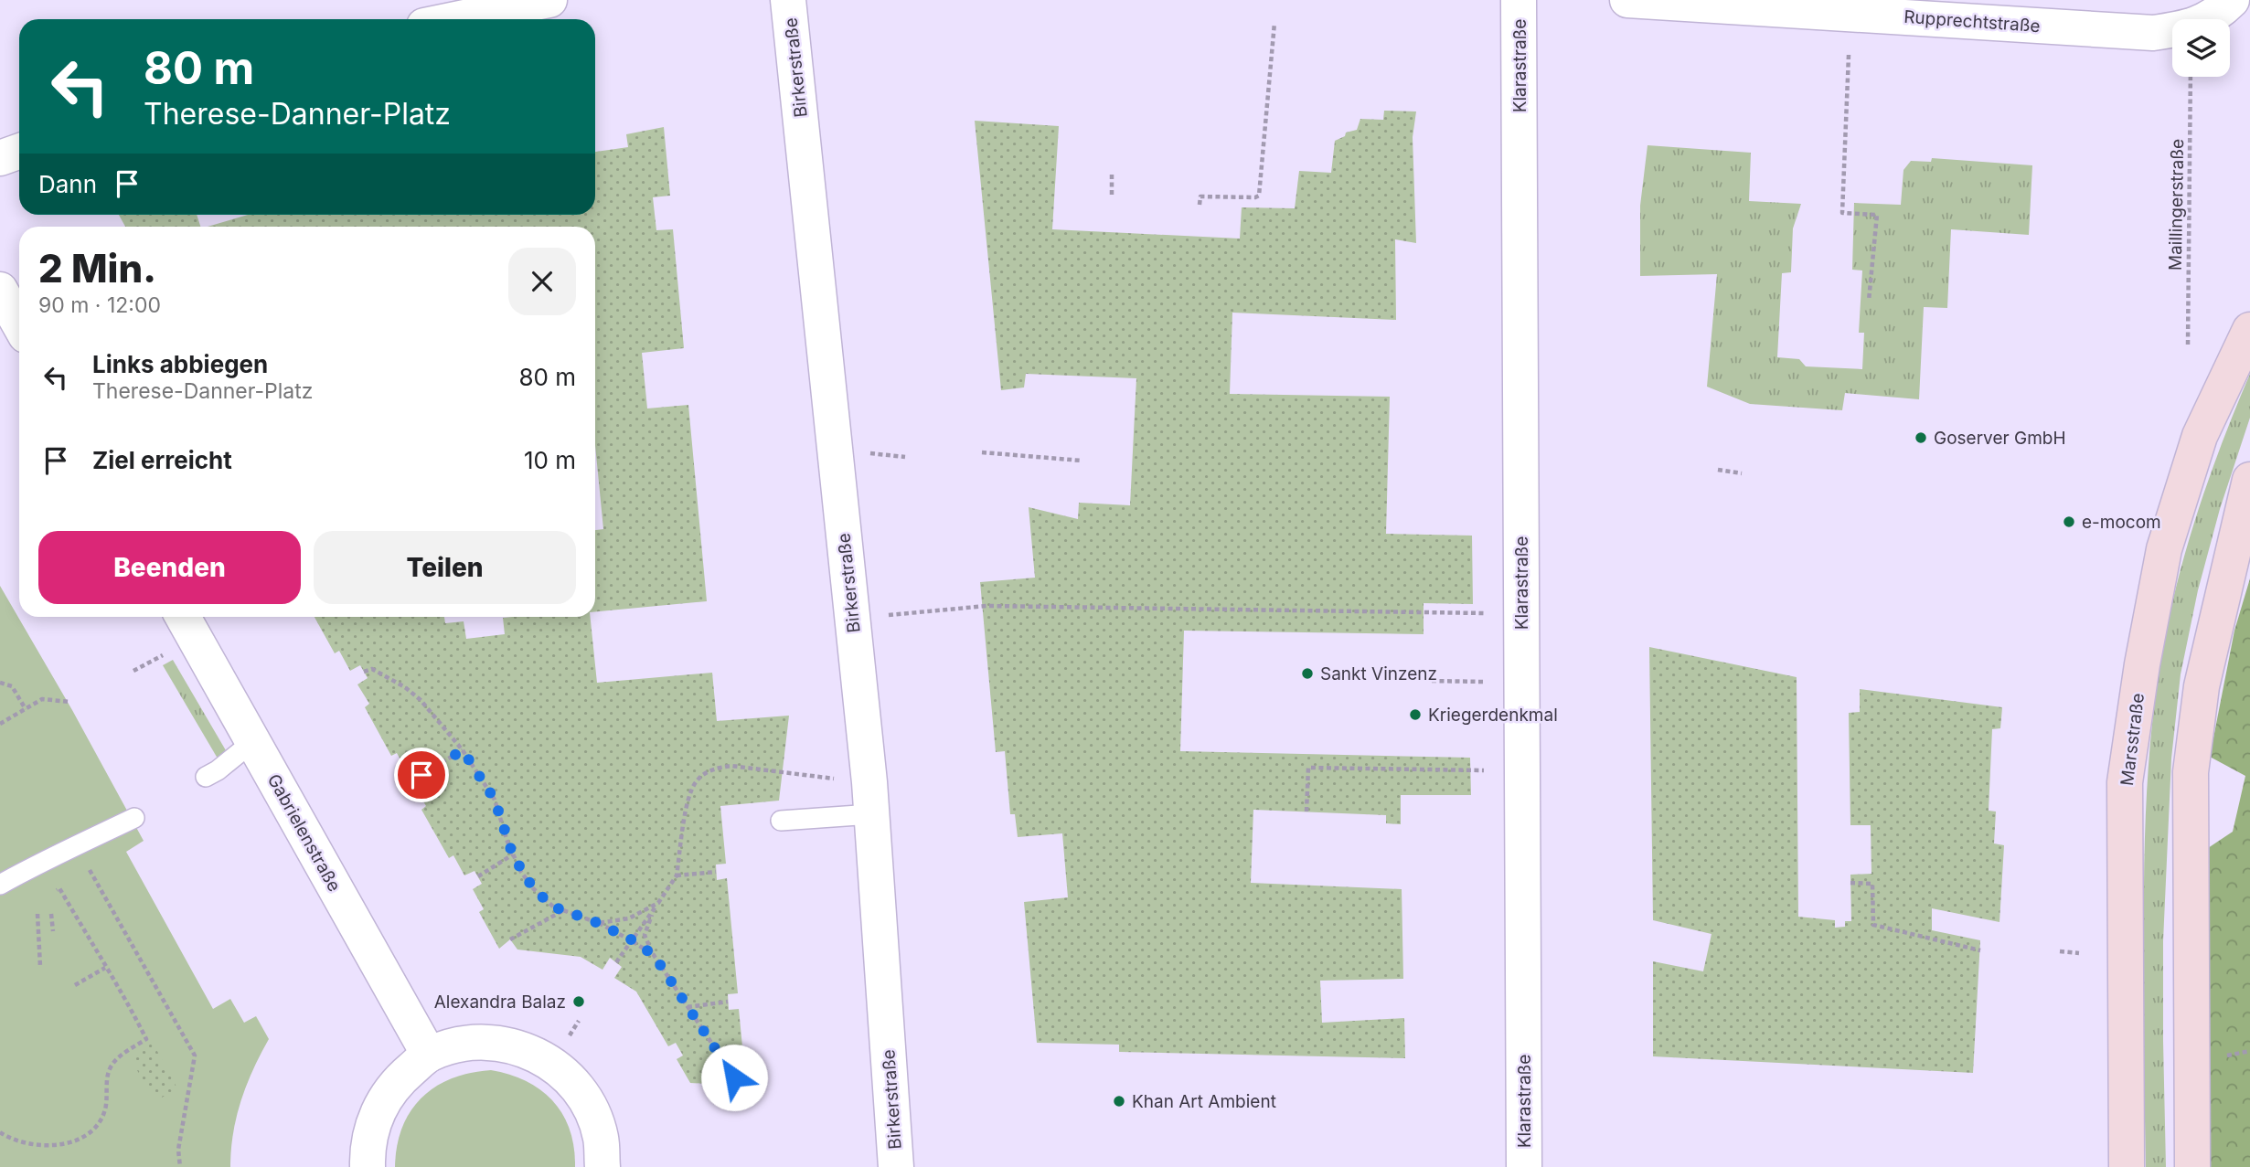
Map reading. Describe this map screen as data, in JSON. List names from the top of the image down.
{
  "streets": {
    "main road": ["Marsstraße"],
    "street": [
      "Rupprechtstraße",
      "Klarastraße",
      "Birkerstraße",
      "Gabrielenstraße"
    ],
    "path": ["Maillingerstraße"]
  },
  "places": [
    "Goserver GmbH",
    "e-mocom",
    "Sankt Vinzenz",
    "Kriegerdenkmal",
    "Alexandra Balaz",
    "Khan Art Ambient"
  ],
  "page": {
    "turn": ["80 m", "Therese-Danner-Platz"],
    "then": "Dann",
    "heading": ["2 Min.", "90 m · 12:00"],
    "list": [
      {
        "name": "Links abbiegen",
        "note": "Therese-Danner-Platz",
        "value": "80 m"
      },
      {
        "name": "Ziel erreicht",
        "value": "10 m"
      }
    ],
    "buttons": ["Beenden", "Teilen"]
  }
}
